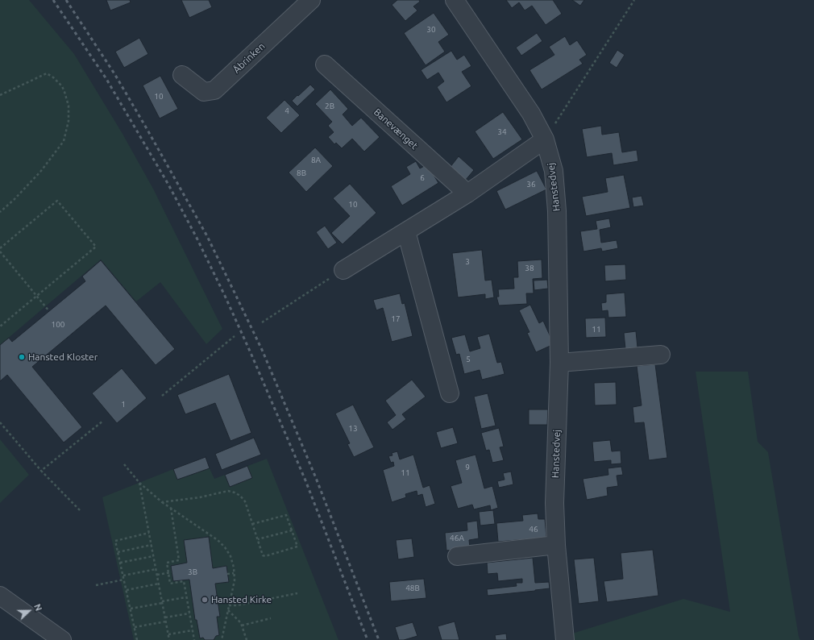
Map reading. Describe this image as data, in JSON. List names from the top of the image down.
{
  "streets": {
    "street": ["Åbrinken", "Banevænget", "Hanstedvej"]
  },
  "places": ["Hansted Kloster", "Hansted Kirke"],
  "house_numbers": [
    "30",
    "10",
    "2B",
    "4",
    "34",
    "8A",
    "8B",
    "6",
    "36",
    "10",
    "3",
    "38",
    "17",
    "100",
    "11",
    "5",
    "1",
    "13",
    "9",
    "11",
    "46",
    "46A",
    "3B",
    "48B"
  ],
  "north": "right"
}
